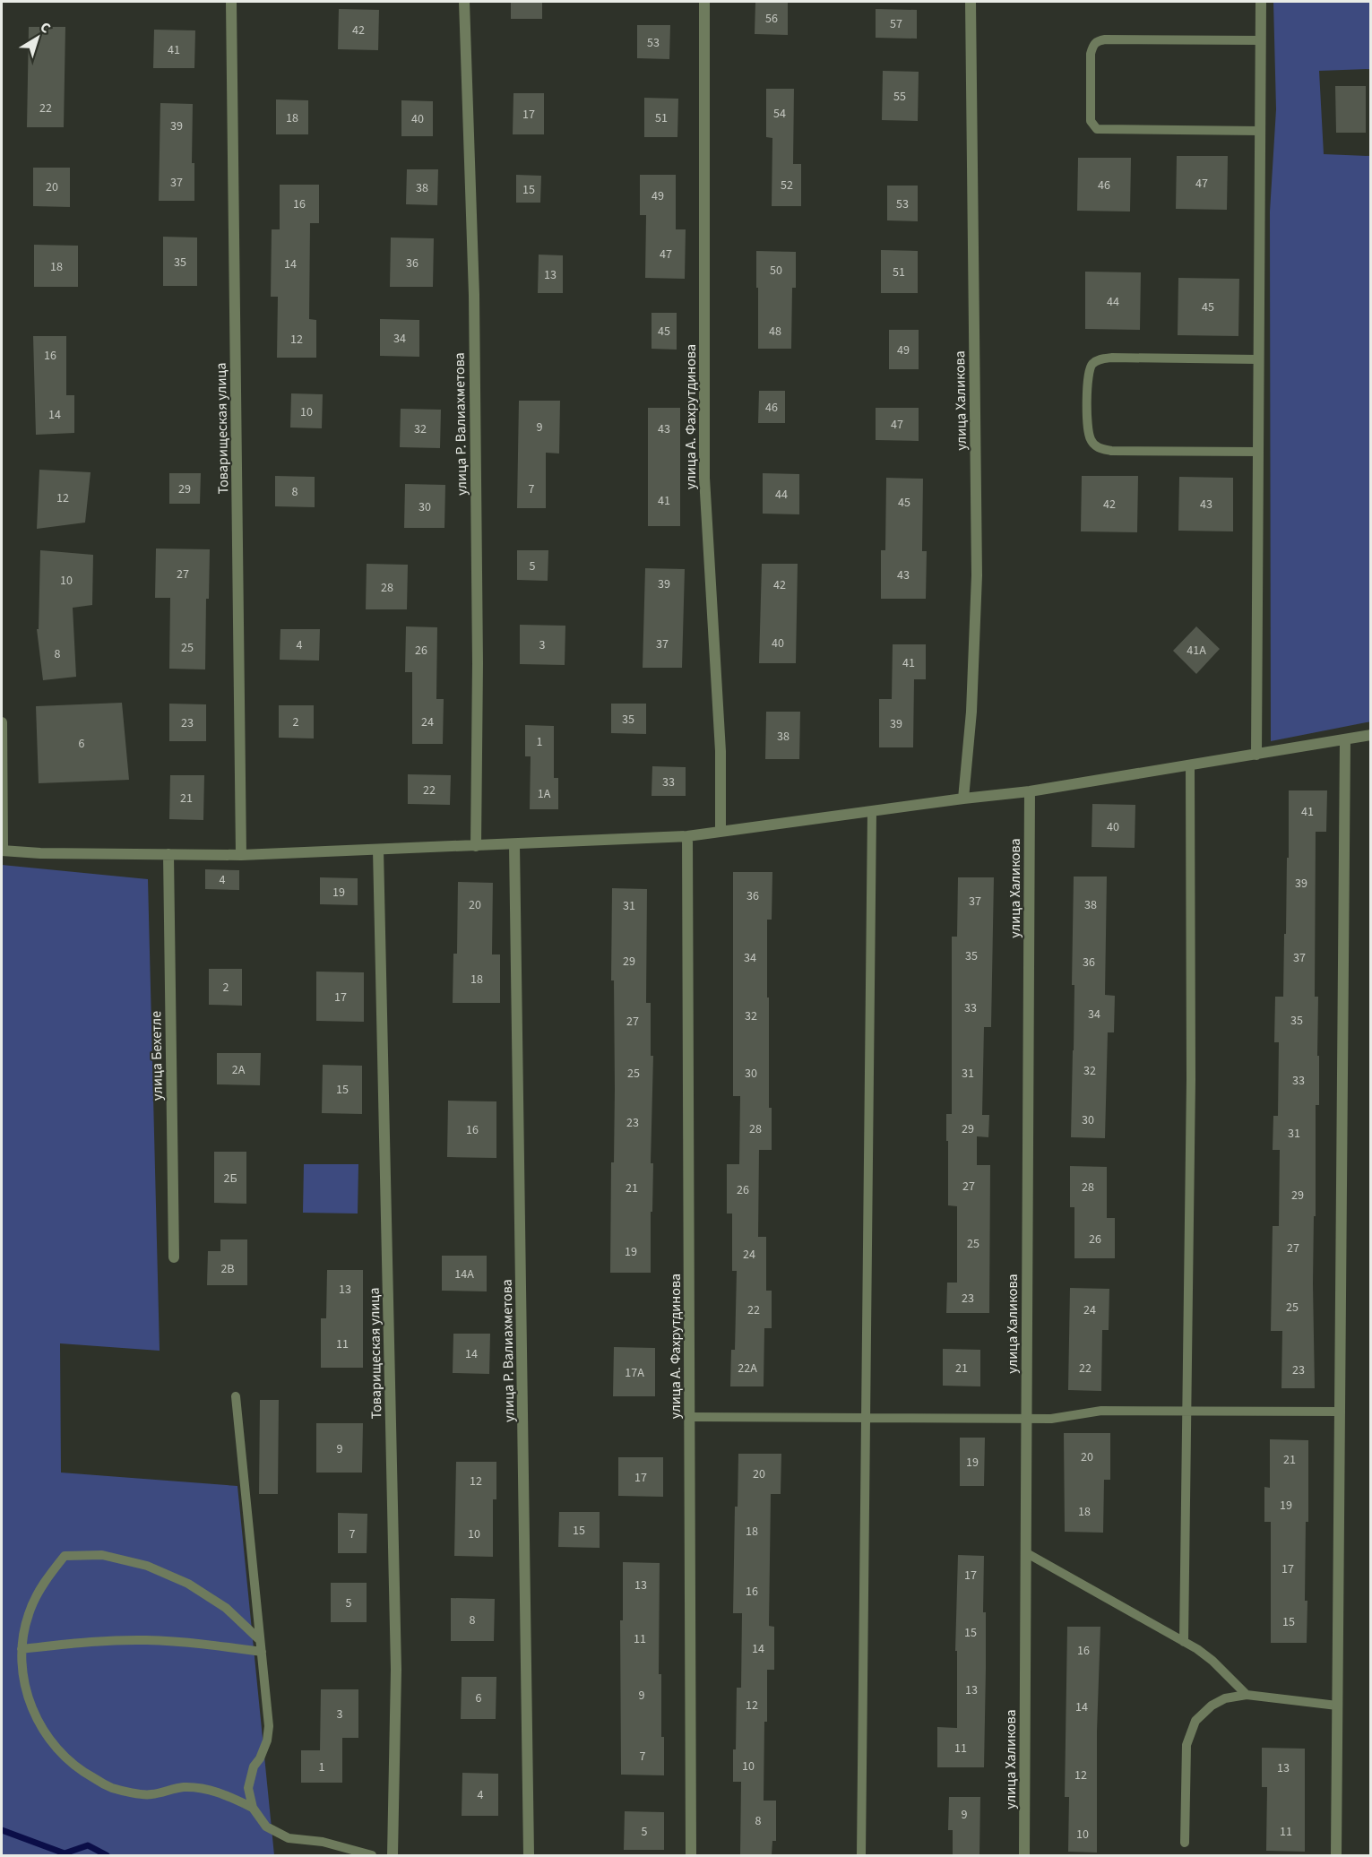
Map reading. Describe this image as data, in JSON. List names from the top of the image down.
{
  "streets": {
    "street": [
      "улица Халикова",
      "улица А. Фахрутдинова",
      "улица Р. Валиахметова",
      "Товарищеская улица",
      "улица Бехетле"
    ]
  },
  "house_numbers": [
    "56",
    "57",
    "42",
    "53",
    "41",
    "55",
    "22",
    "54",
    "17",
    "18",
    "51",
    "40",
    "39",
    "37",
    "47",
    "52",
    "46",
    "20",
    "38",
    "15",
    "49",
    "16",
    "53",
    "47",
    "35",
    "36",
    "14",
    "18",
    "50",
    "51",
    "13",
    "44",
    "45",
    "45",
    "48",
    "34",
    "12",
    "49",
    "16",
    "46",
    "10",
    "14",
    "47",
    "9",
    "32",
    "43",
    "29",
    "7",
    "8",
    "44",
    "12",
    "41",
    "45",
    "42",
    "43",
    "30",
    "5",
    "27",
    "43",
    "10",
    "39",
    "42",
    "28",
    "40",
    "37",
    "4",
    "3",
    "25",
    "26",
    "41А",
    "8",
    "41",
    "35",
    "2",
    "24",
    "23",
    "39",
    "38",
    "1",
    "6",
    "33",
    "22",
    "1А",
    "21",
    "41",
    "40",
    "4",
    "39",
    "19",
    "36",
    "37",
    "20",
    "38",
    "31",
    "35",
    "34",
    "37",
    "29",
    "36",
    "18",
    "2",
    "17",
    "33",
    "34",
    "32",
    "35",
    "27",
    "2А",
    "32",
    "25",
    "30",
    "31",
    "33",
    "15",
    "30",
    "23",
    "28",
    "29",
    "16",
    "31",
    "2Б",
    "27",
    "28",
    "21",
    "26",
    "29",
    "26",
    "25",
    "27",
    "19",
    "24",
    "2В",
    "14А",
    "13",
    "23",
    "25",
    "22",
    "24",
    "11",
    "14",
    "22А",
    "21",
    "22",
    "23",
    "17А",
    "9",
    "20",
    "21",
    "19",
    "20",
    "17",
    "12",
    "19",
    "18",
    "15",
    "18",
    "7",
    "10",
    "17",
    "17",
    "13",
    "16",
    "5",
    "8",
    "15",
    "15",
    "11",
    "14",
    "16",
    "13",
    "9",
    "6",
    "12",
    "14",
    "3",
    "11",
    "7",
    "10",
    "1",
    "13",
    "12",
    "4",
    "9",
    "8",
    "5",
    "11",
    "10"
  ],
  "north": "top right"
}
